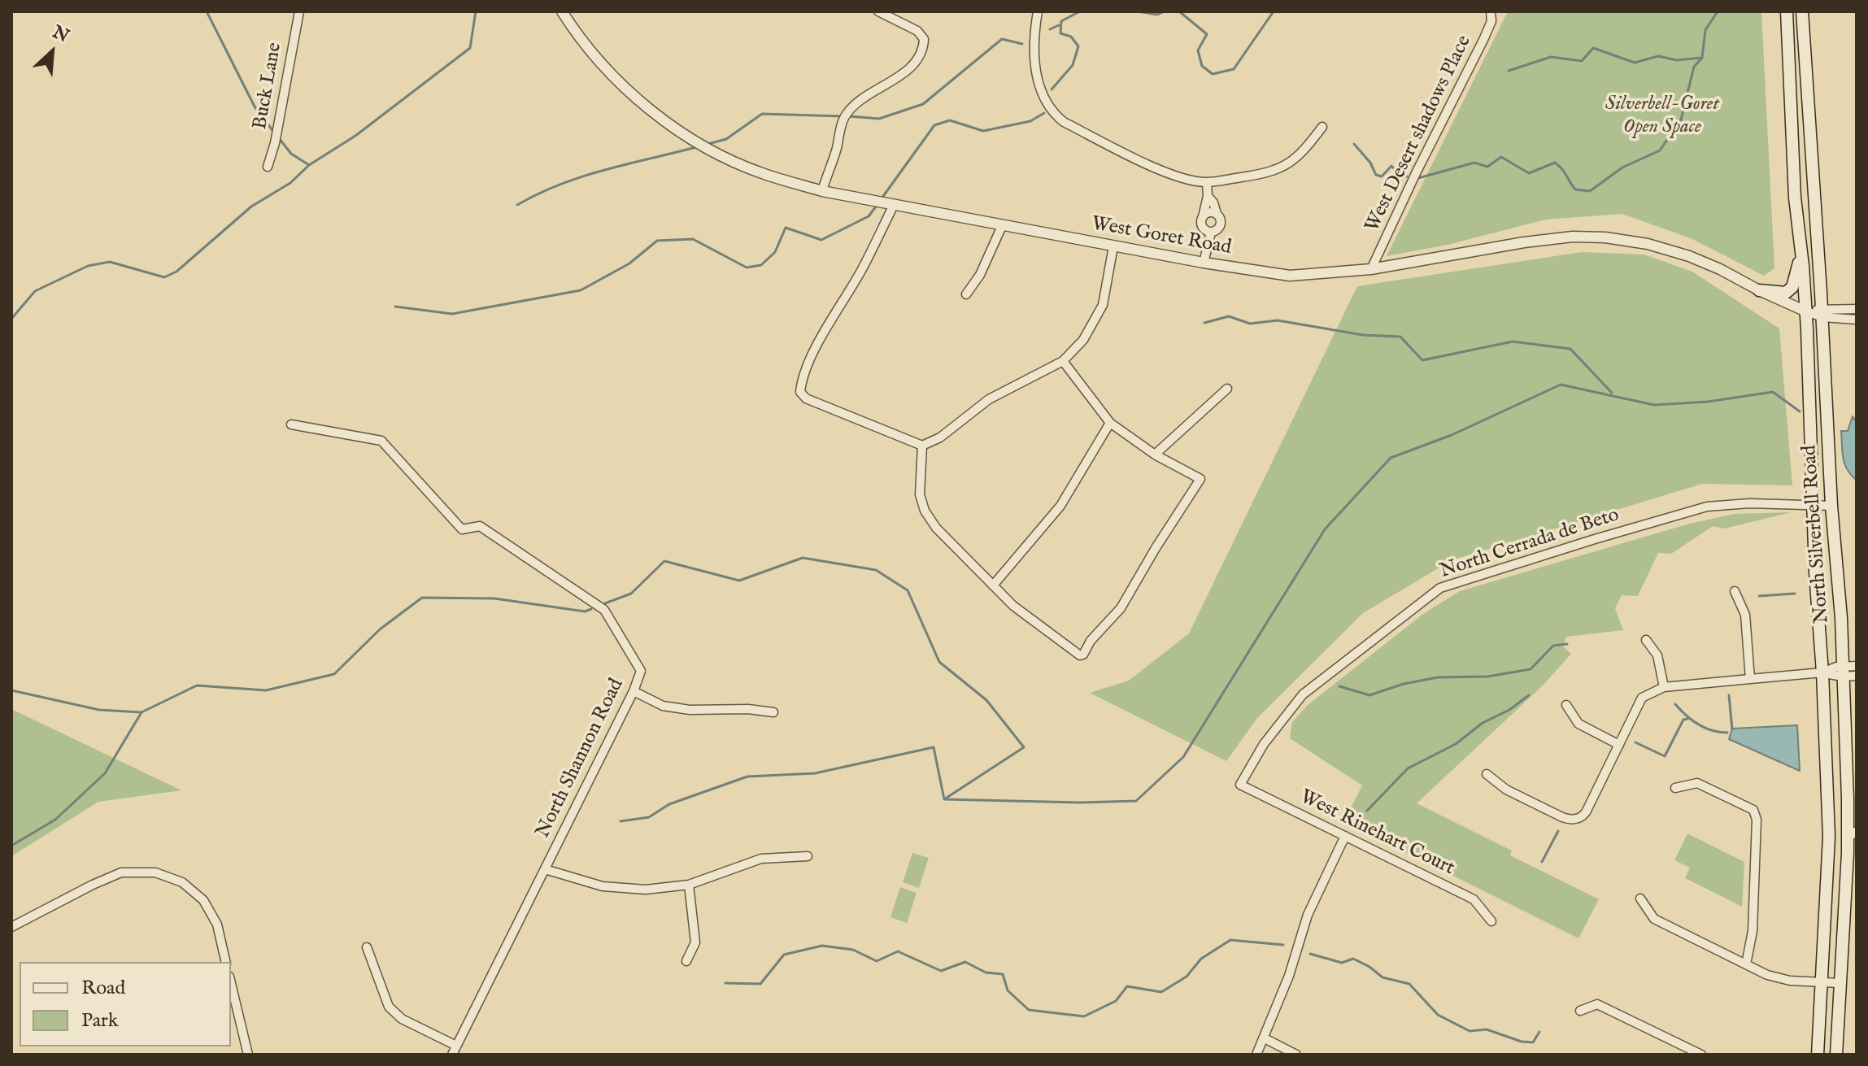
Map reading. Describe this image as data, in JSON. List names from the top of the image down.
{
  "streets": {
    "main road": ["North Silverbell Road"],
    "street": [
      "Buck Lane",
      "West Desert shadows Place",
      "West Goret Road",
      "North Cerrada de Beto",
      "North Shannon Road",
      "West Rinehart Court"
    ]
  },
  "crossings": [
    ["West Desert shadows Place", "West Goret Road"],
    ["West Goret Road", "North Silverbell Road"],
    ["North Silverbell Road", "North Cerrada de Beto"],
    ["North Cerrada de Beto", "West Rinehart Court"]
  ],
  "parks": ["Silverbell-Goret Open Space"],
  "legend": ["Road", "Park"],
  "north": "top right"
}
